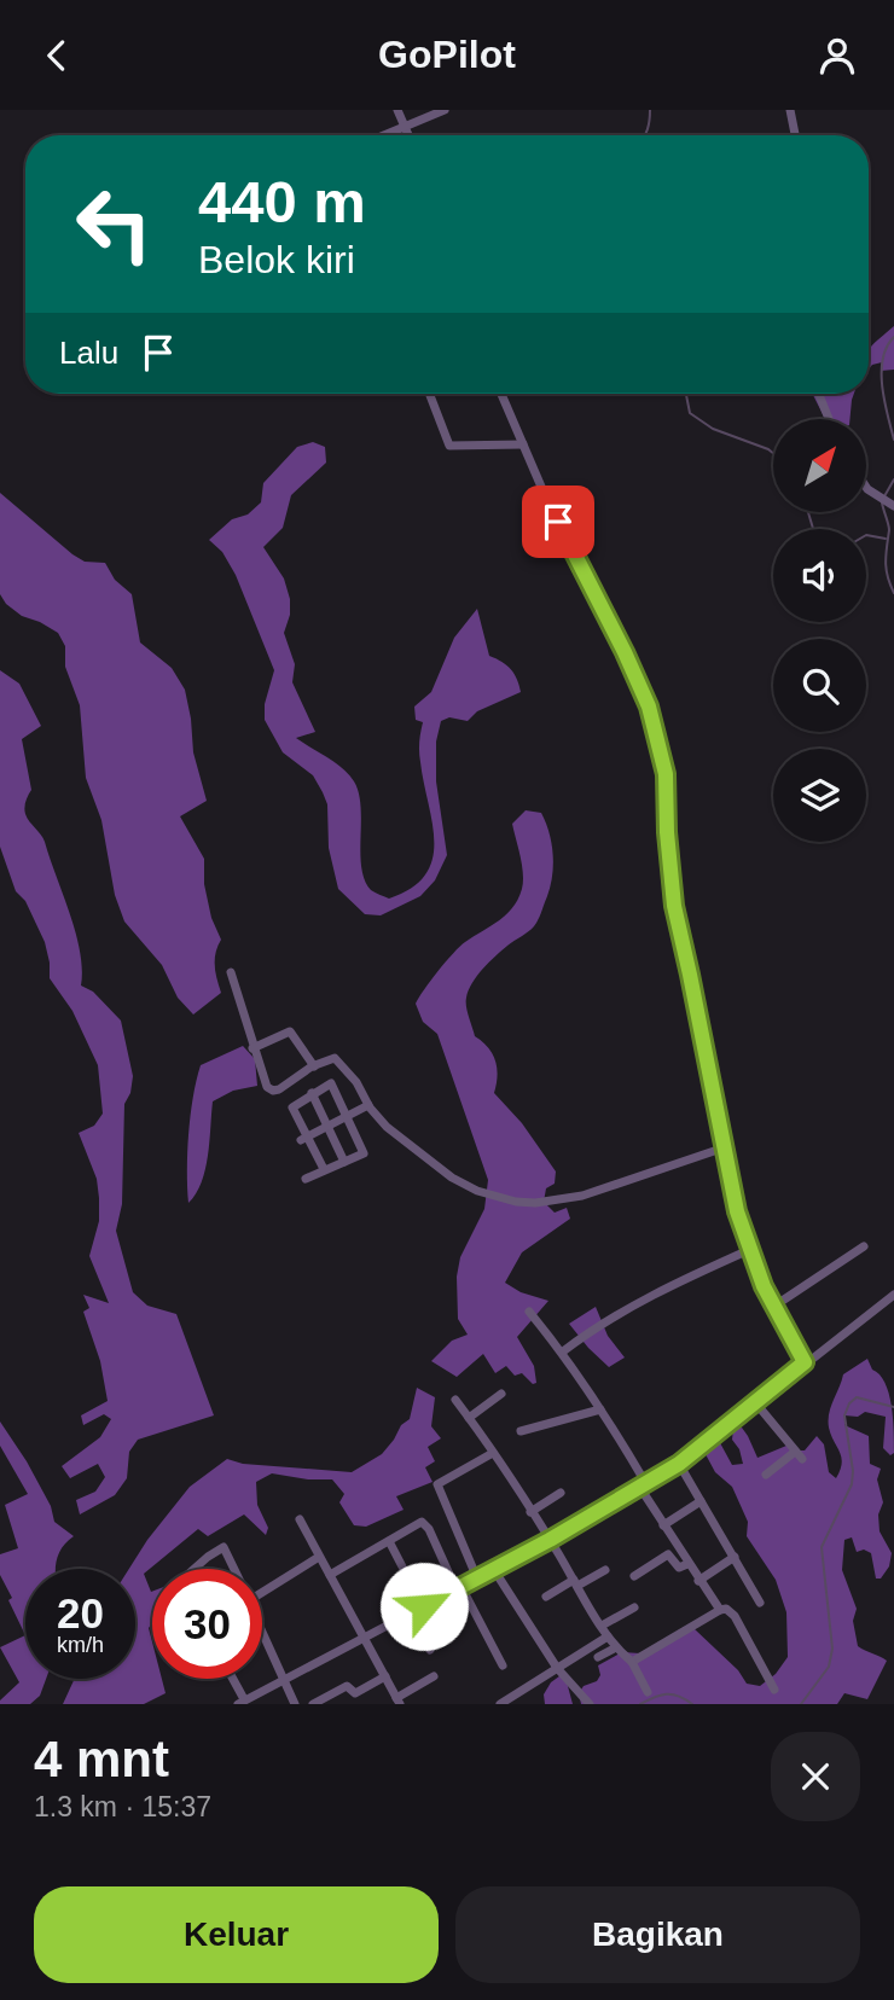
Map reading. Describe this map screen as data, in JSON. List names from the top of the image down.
{
  "north": "top right",
  "page": {
    "header": "GoPilot",
    "turn": ["440 m", "Belok kiri"],
    "then": "Lalu",
    "speed": "20 km/h",
    "limit": "30",
    "heading": ["4 mnt", "1.3 km · 15:37"],
    "buttons": ["Keluar", "Bagikan"]
  }
}
